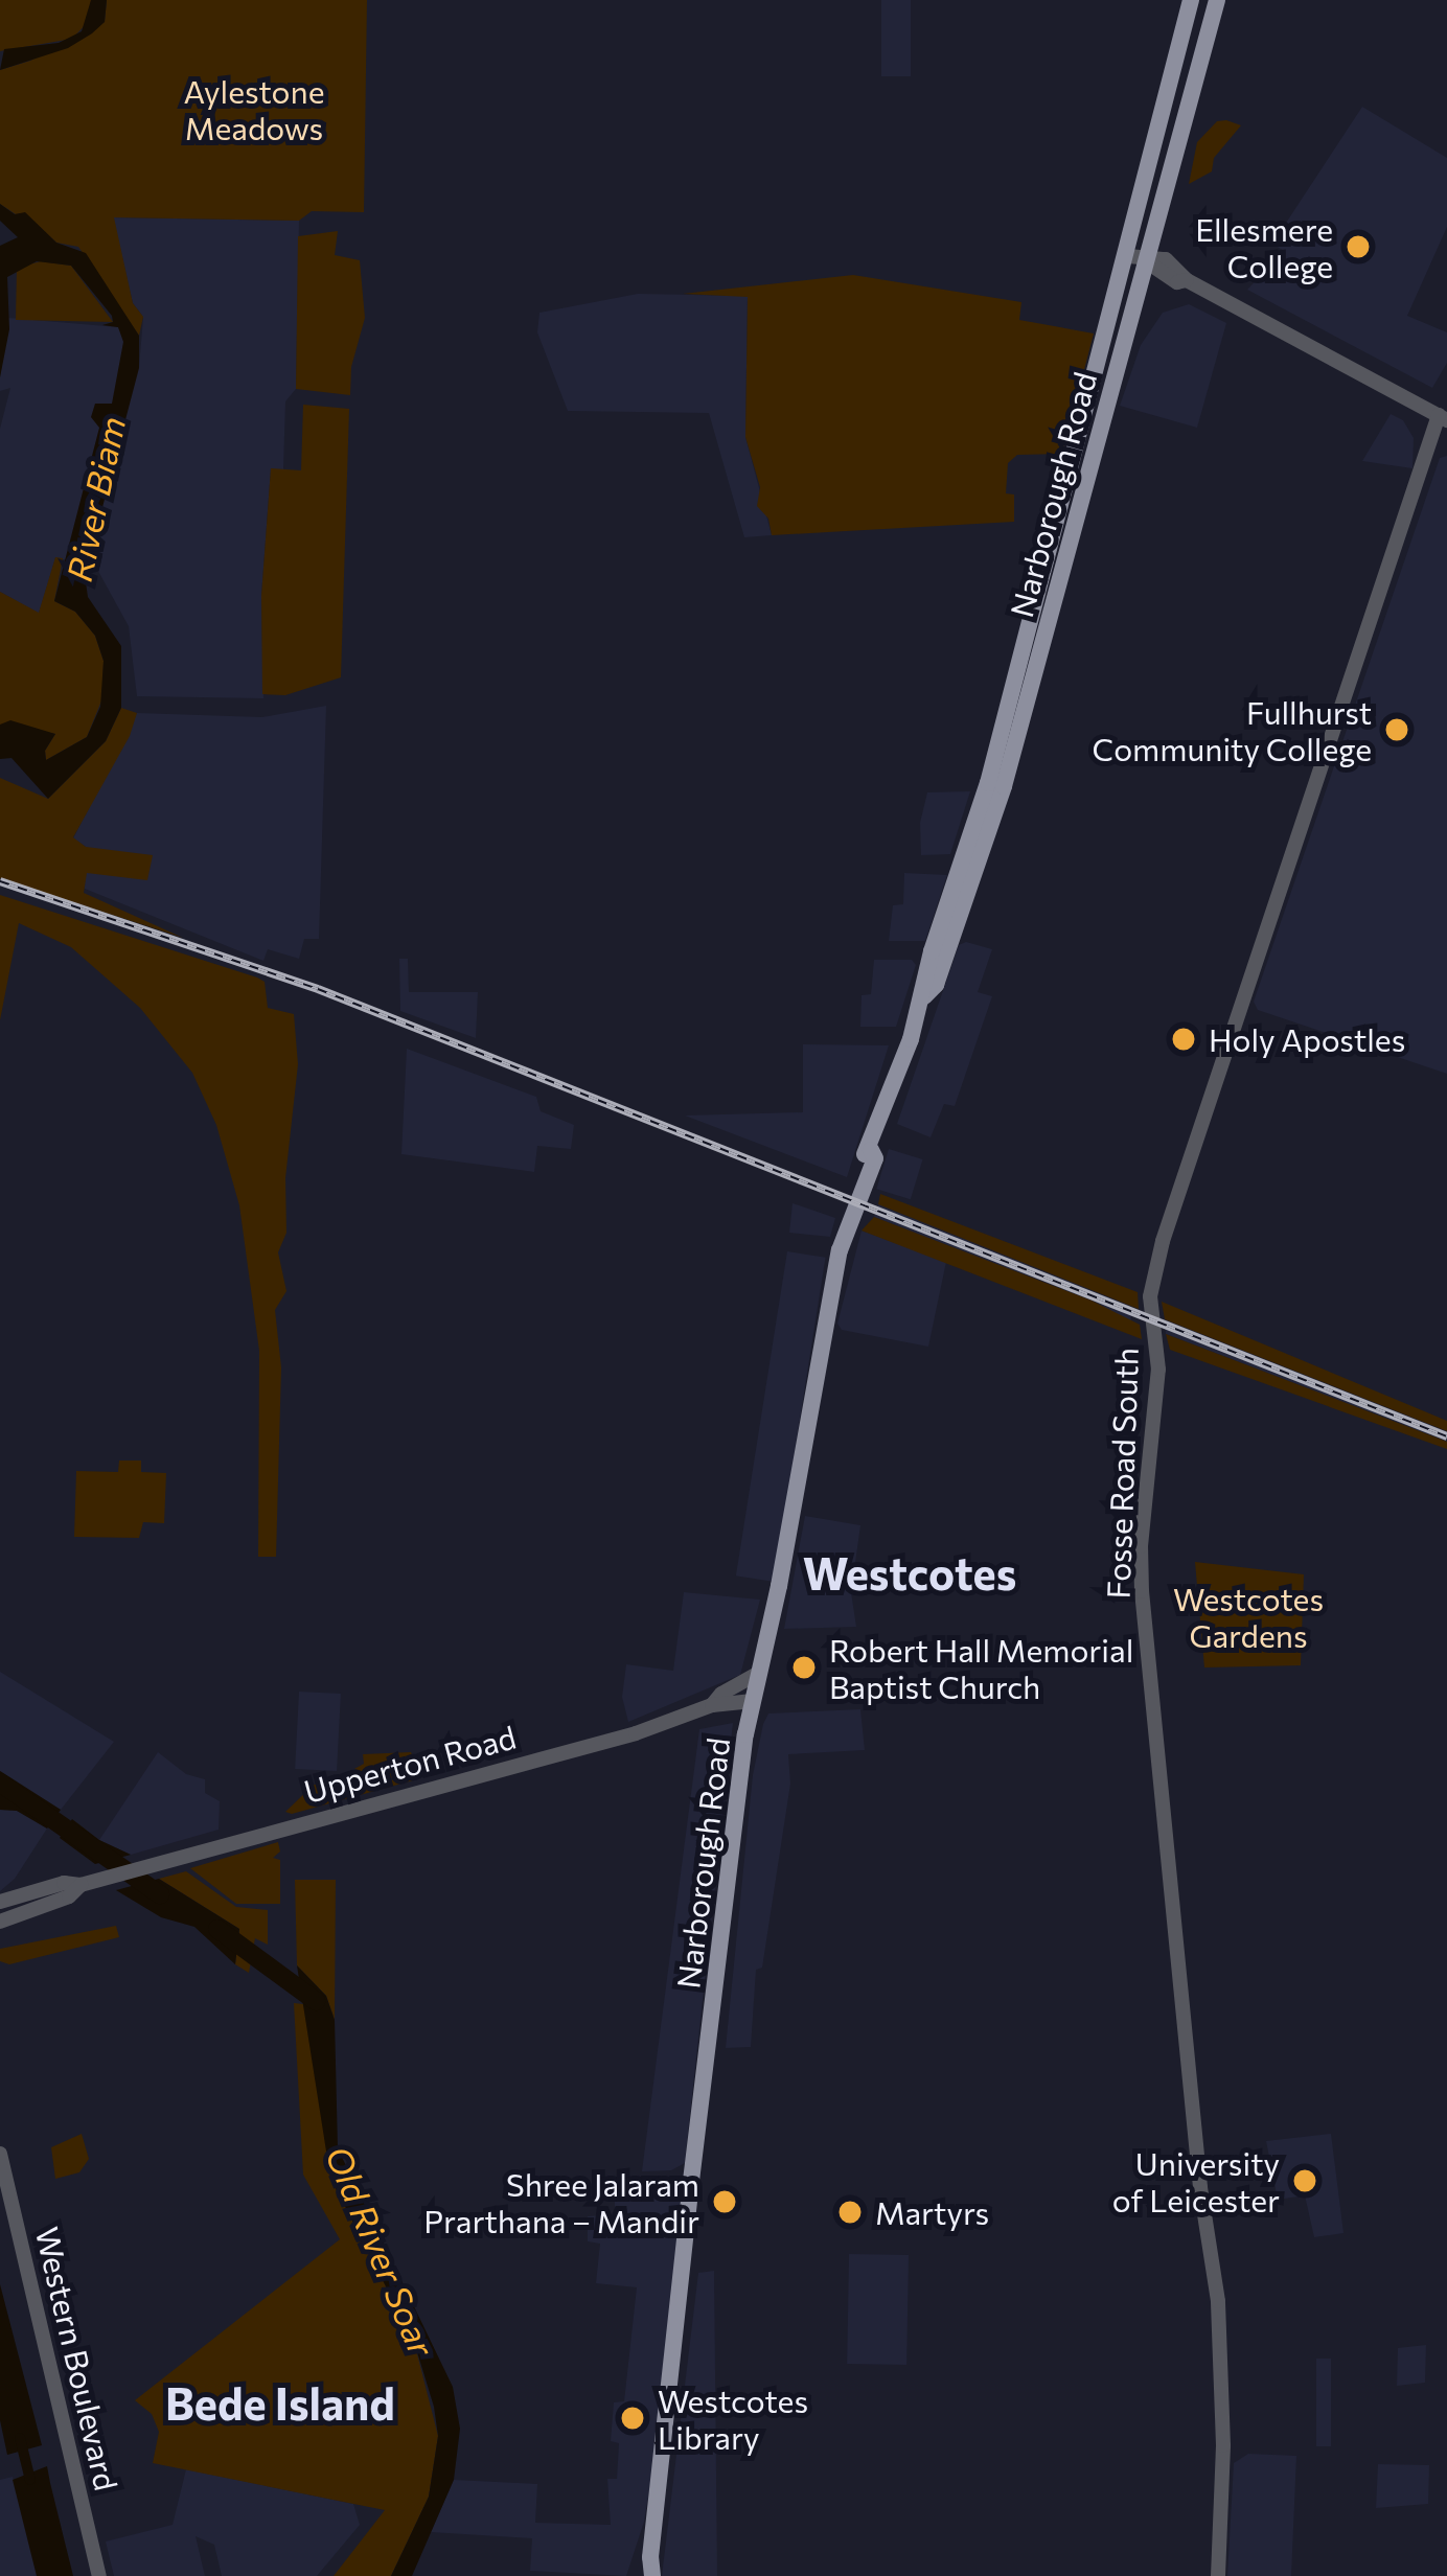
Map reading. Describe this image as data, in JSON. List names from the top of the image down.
{
  "streets": {
    "main road": ["Narborough Road"],
    "street": ["Fosse Road South", "Upperton Road", "Western Boulevard"]
  },
  "crossings": [
    ["Narborough Road", "Upperton Road"]
  ],
  "districts": ["Westcotes", "Bede Island"],
  "water": ["River Biam", "Old River Soar"],
  "parks": ["Aylestone Meadows", "Westcotes Gardens"],
  "places": [
    "Ellesmere College",
    "Fullhurst Community College",
    "Holy Apostles",
    "Robert Hall Memorial Baptist Church",
    "University of Leicester",
    "Shree Jalaram Prarthana – Mandir",
    "Martyrs",
    "Westcotes Library"
  ]
}
